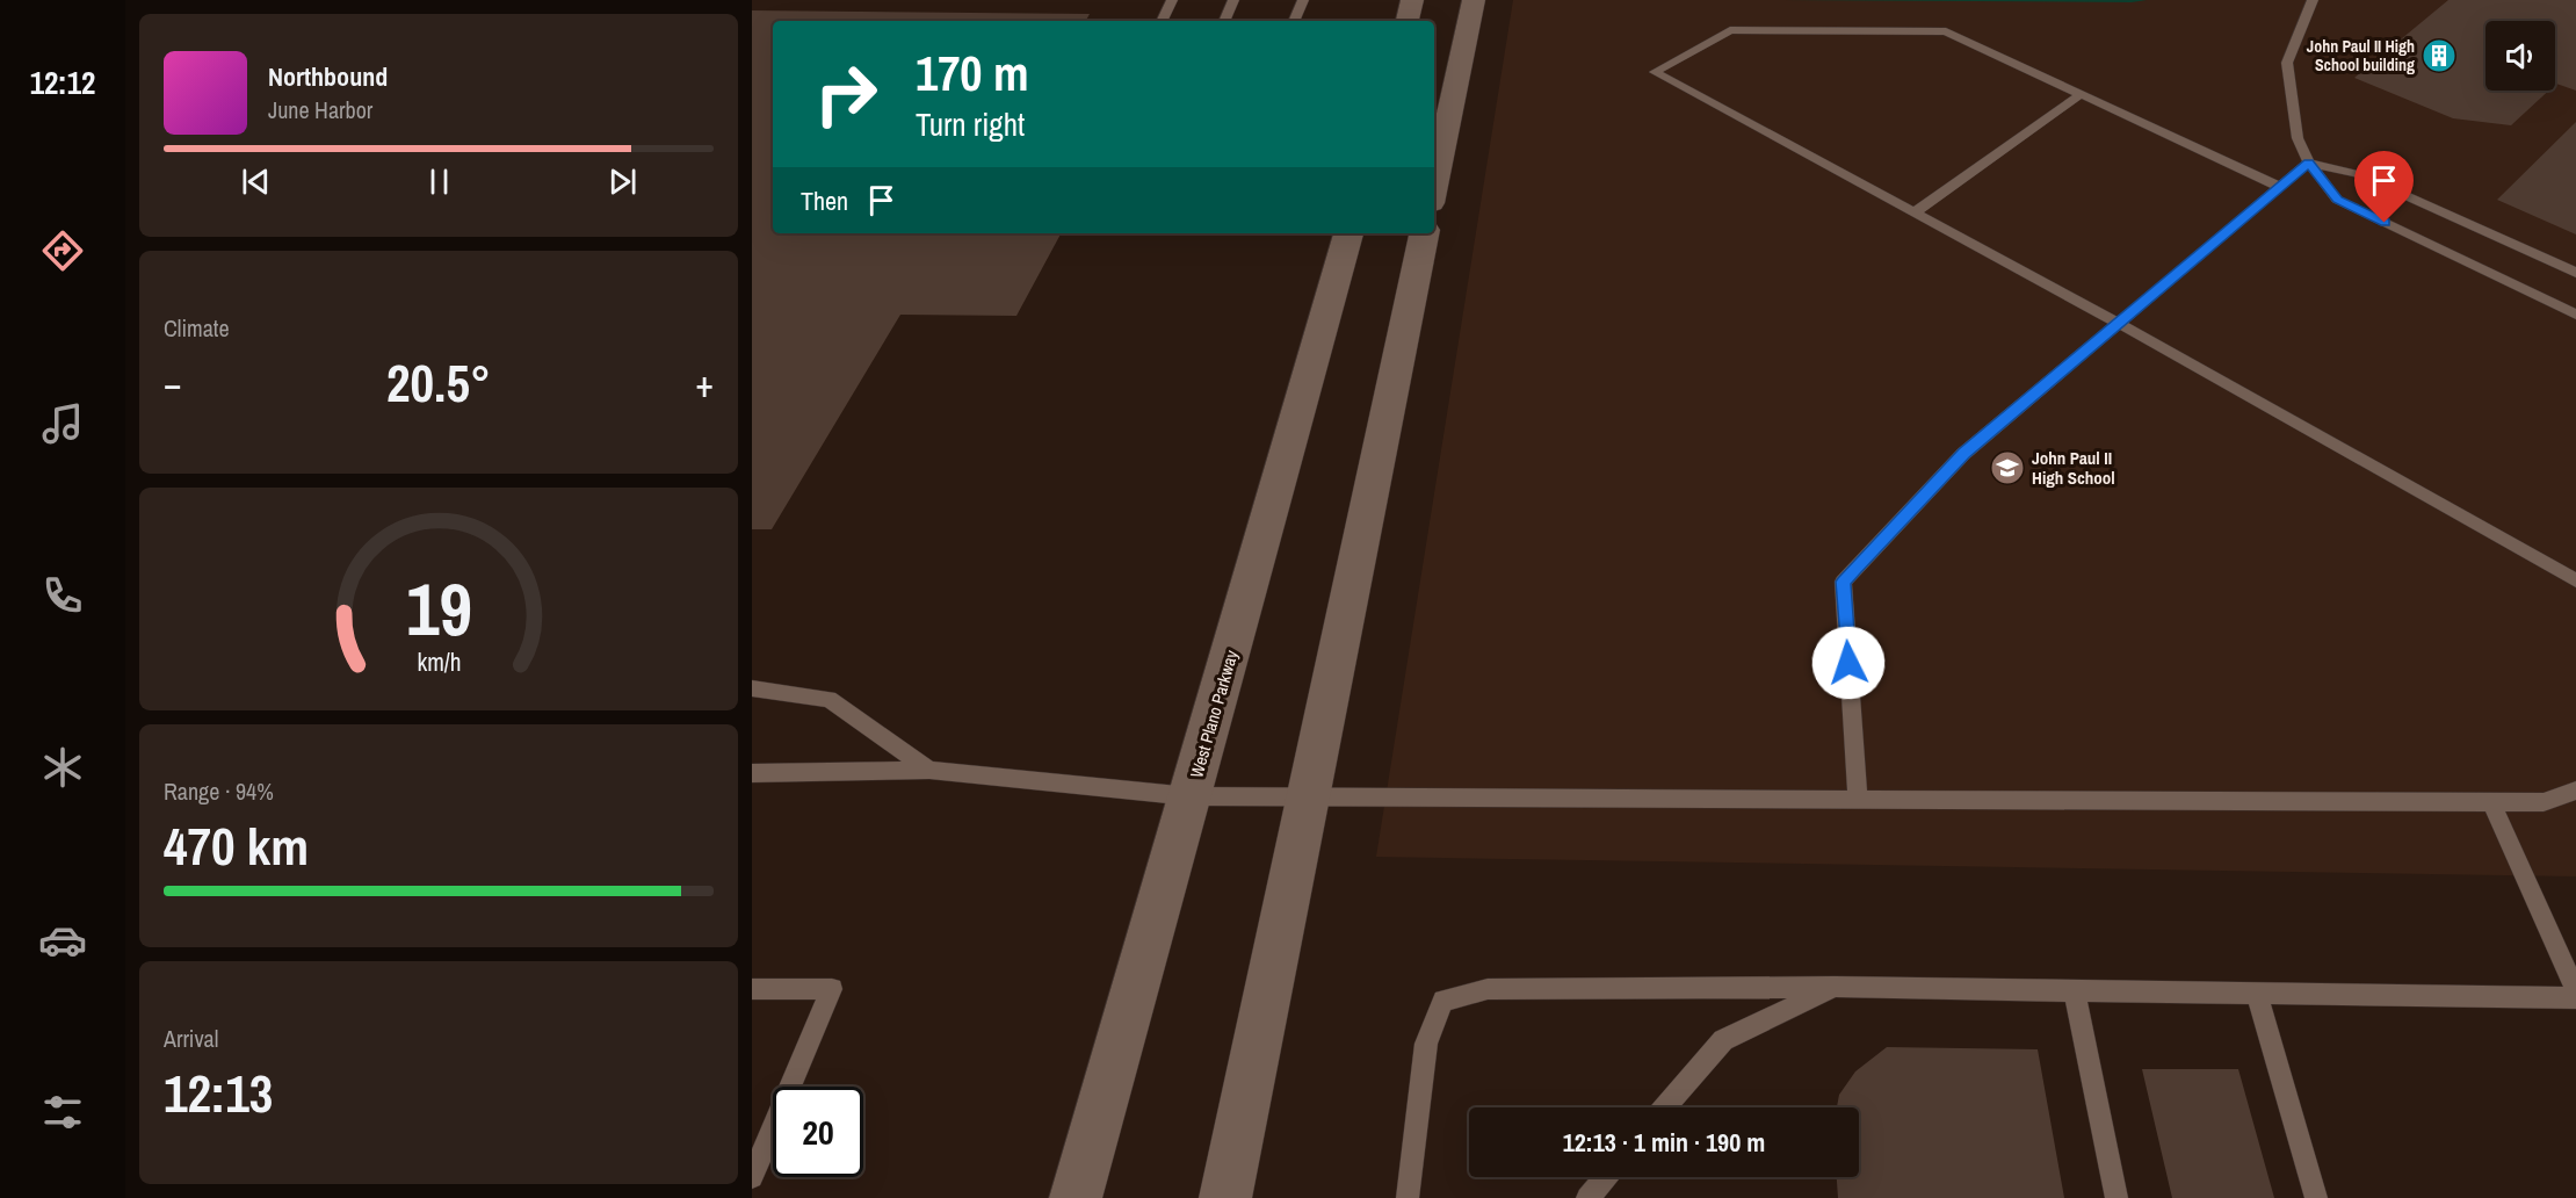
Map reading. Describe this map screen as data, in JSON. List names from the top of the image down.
{
  "streets": {
    "main road": ["West Plano Parkway"]
  },
  "places": {
    "building": ["John Paul II High School building"],
    "school or university": ["John Paul II High School"]
  },
  "page": {
    "tabs": "12:12",
    "turn": ["170 m", "Turn right"],
    "song": ["Northbound", "June Harbor"],
    "then": "Then",
    "tile": [
      "Climate",
      ["Range · 94%", "470 km"],
      ["Arrival", "12:13"]
    ],
    "heat": ["−", "20.5°", "+"],
    "limit": "20",
    "trip": "12:13 · 1 min · 190 m",
    "gauge": ["19", "km/h"]
  }
}
